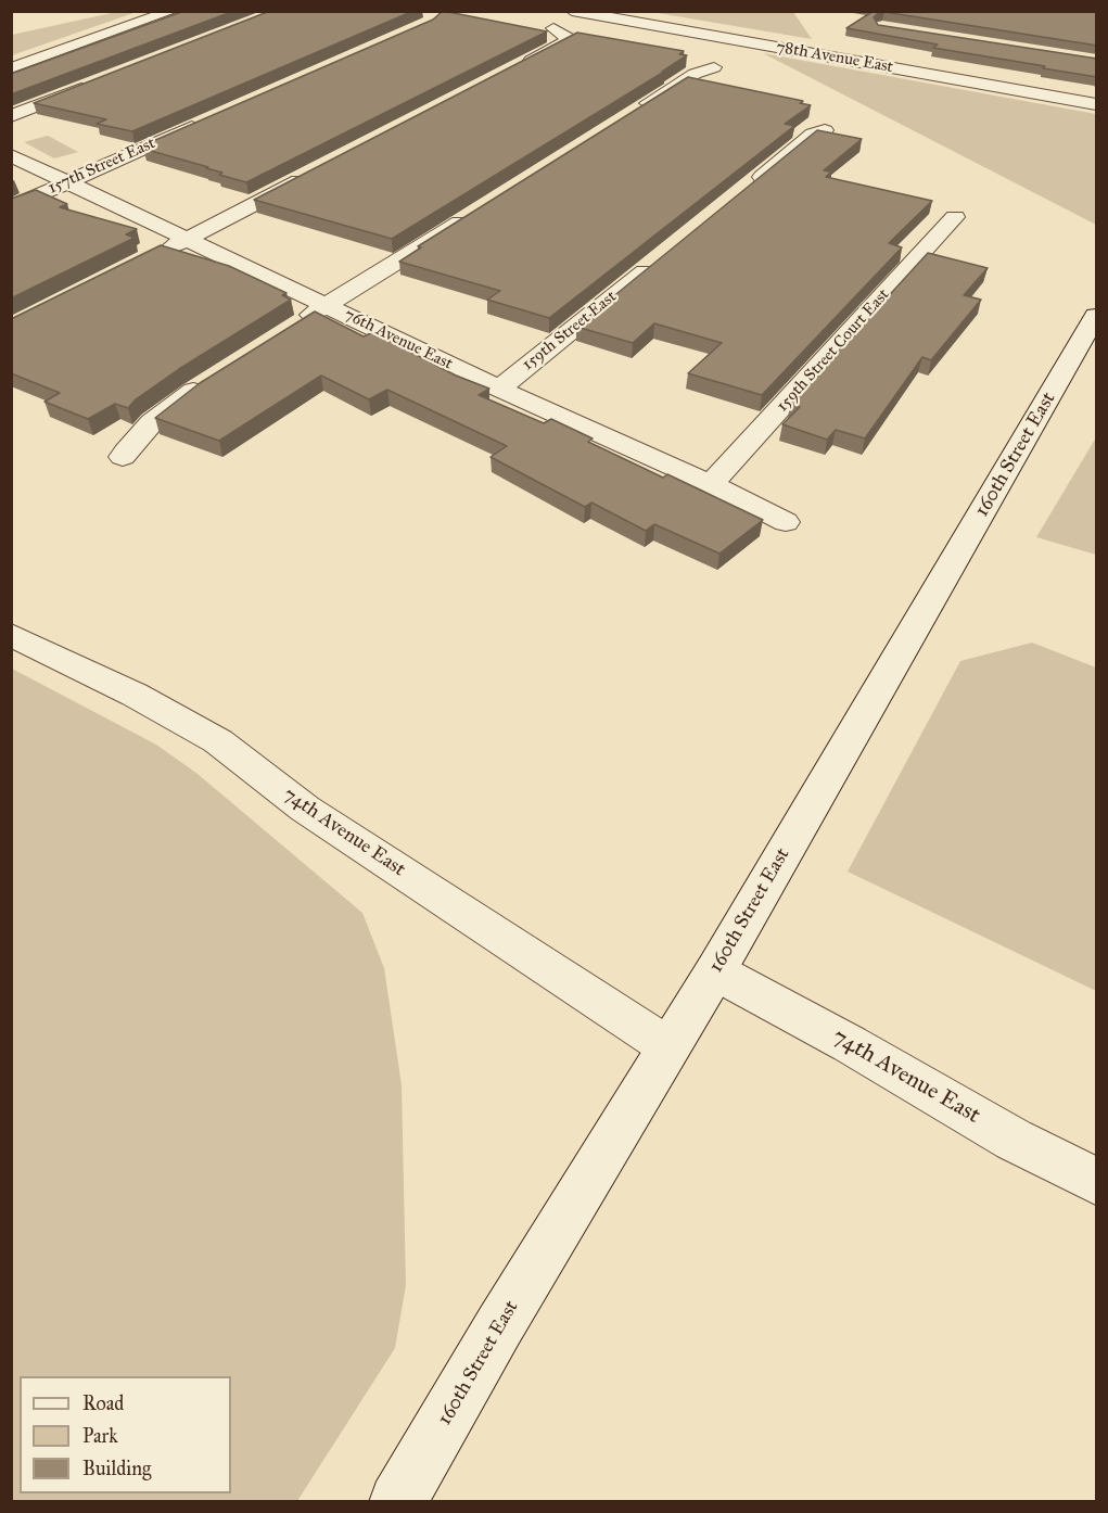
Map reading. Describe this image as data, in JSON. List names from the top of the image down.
{
  "streets": {
    "street": [
      "78th Avenue East",
      "157th Street East",
      "159th Street East",
      "76th Avenue East",
      "159th Street Court East",
      "160th Street East",
      "74th Avenue East"
    ]
  },
  "crossings": [
    ["157th Street East", "76th Avenue East"],
    ["159th Street East", "76th Avenue East"],
    ["76th Avenue East", "159th Street Court East"],
    ["160th Street East", "74th Avenue East"]
  ],
  "legend": ["Road", "Park", "Building"]
}
